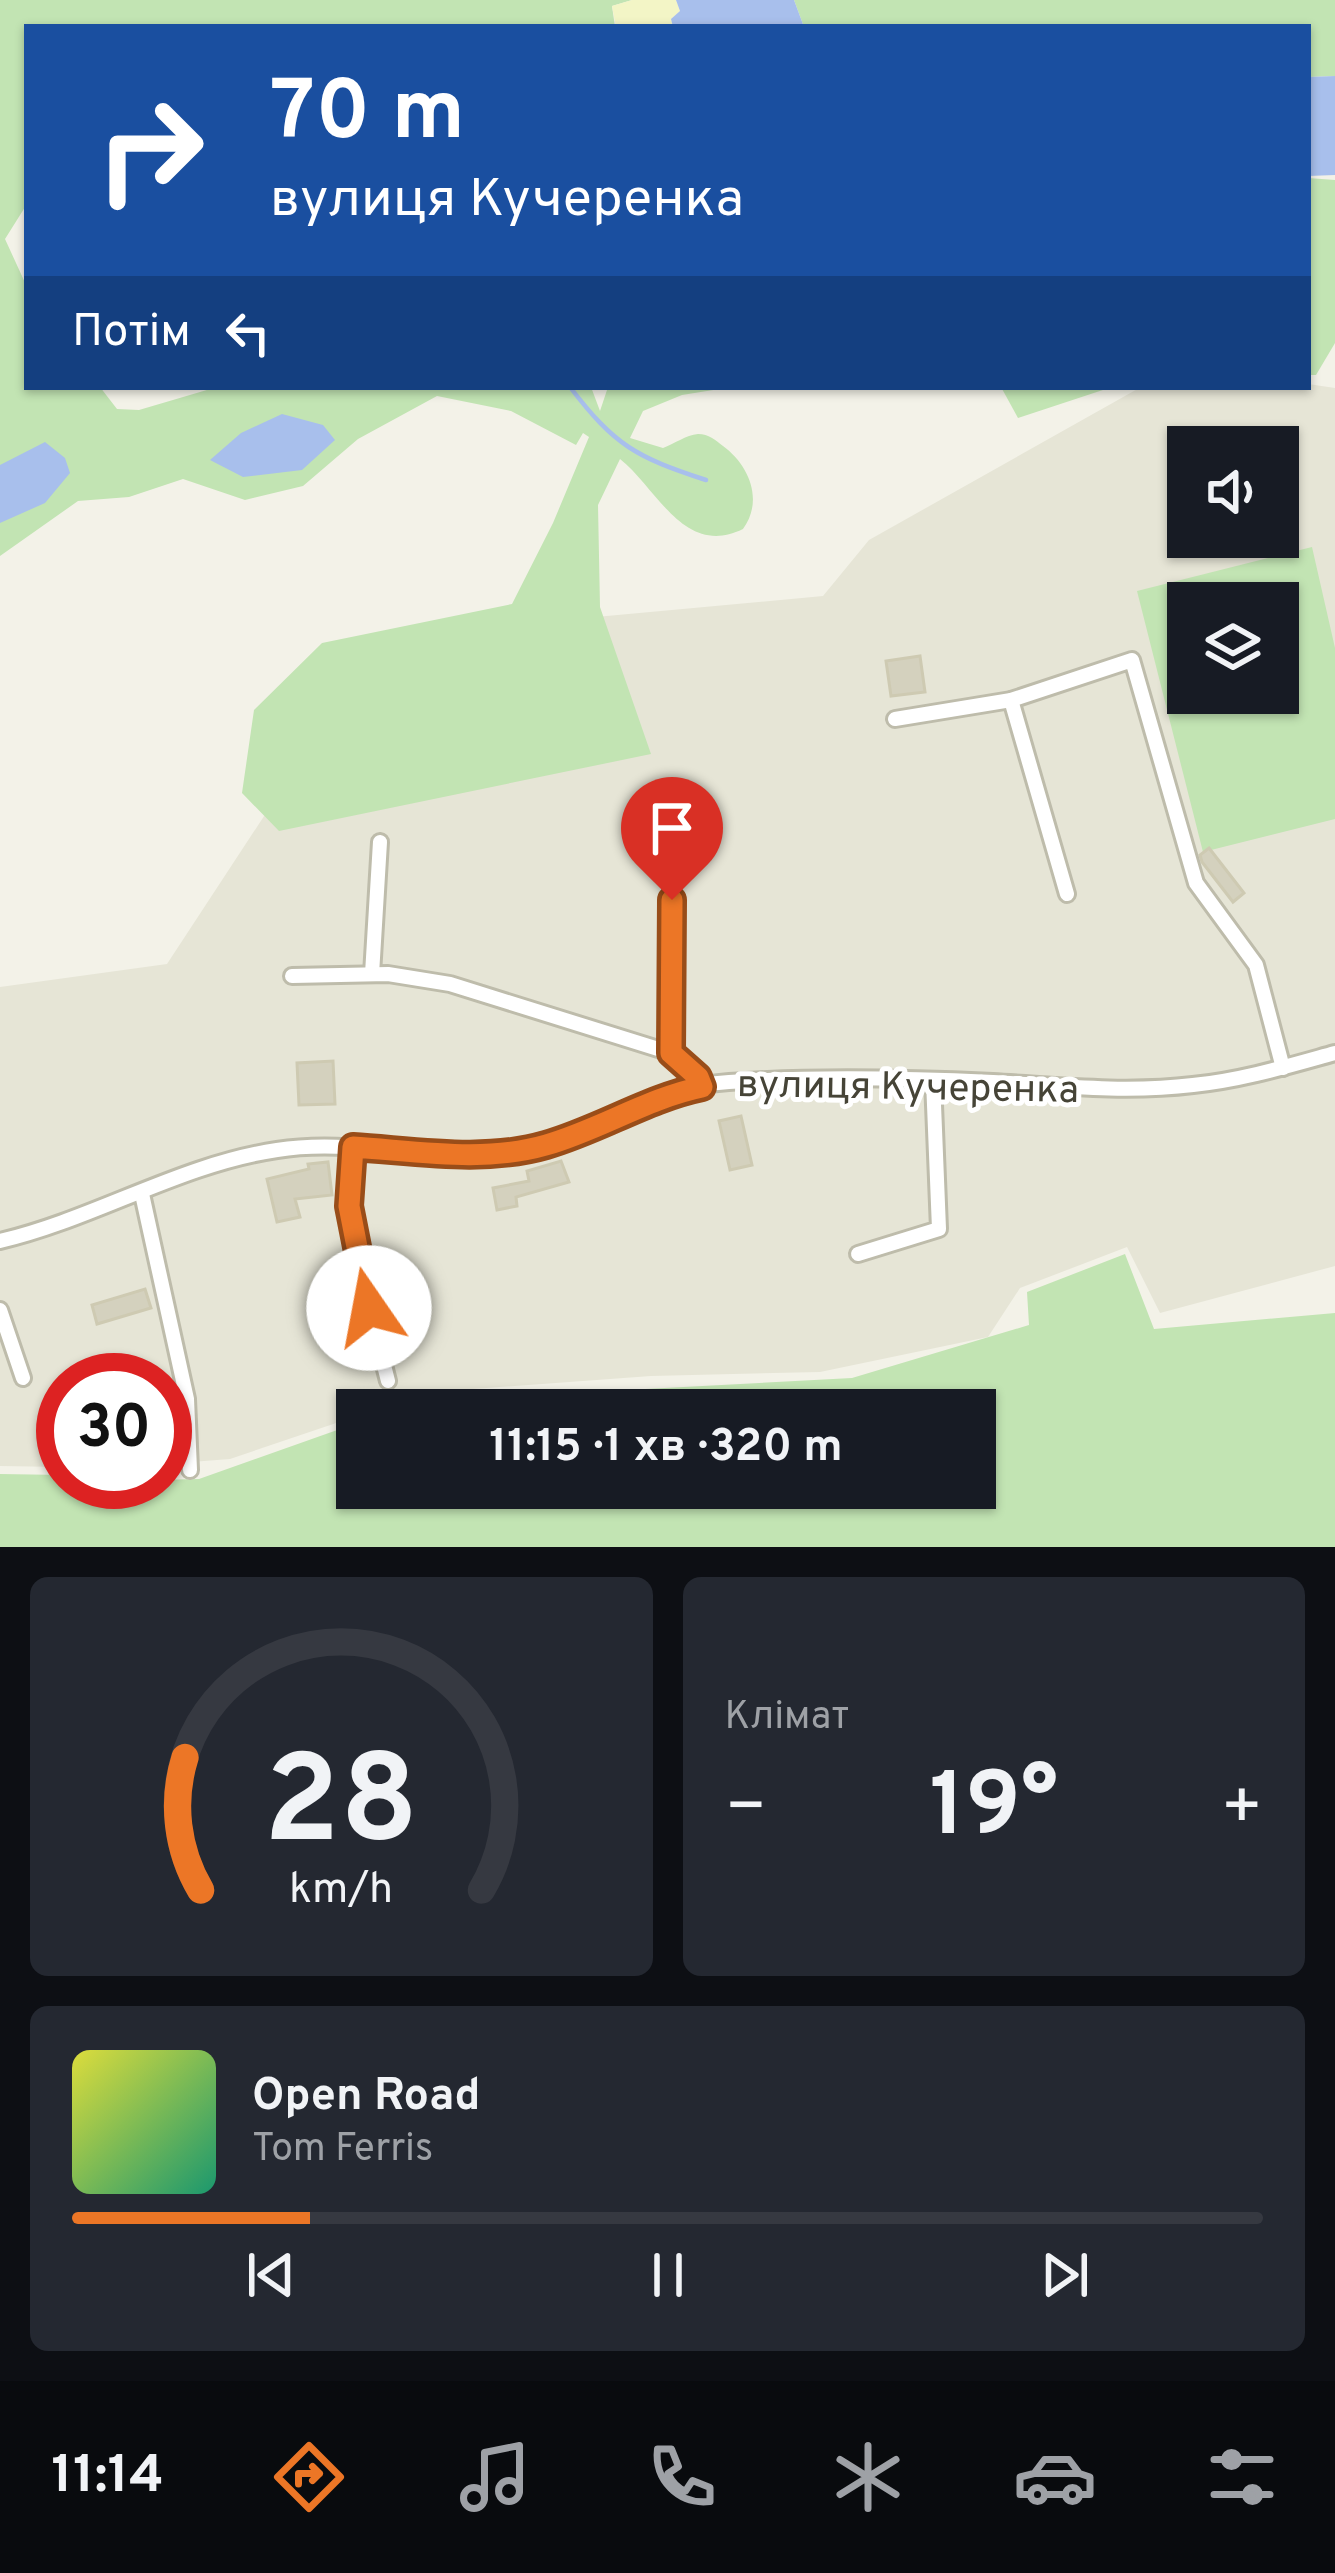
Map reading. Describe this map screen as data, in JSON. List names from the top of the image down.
{
  "streets": {
    "street": ["вулиця Кучеренка"]
  },
  "page": {
    "turn": ["70 m", "вулиця Кучеренка"],
    "then": "Потім",
    "limit": "30",
    "trip": "11:15 · 1 хв · 320 m",
    "tile": "Клімат",
    "heat": ["−", "19°", "+"],
    "song": ["Open Road", "Tom Ferris"],
    "tabs": "11:14",
    "gauge": ["28", "km/h"]
  }
}
